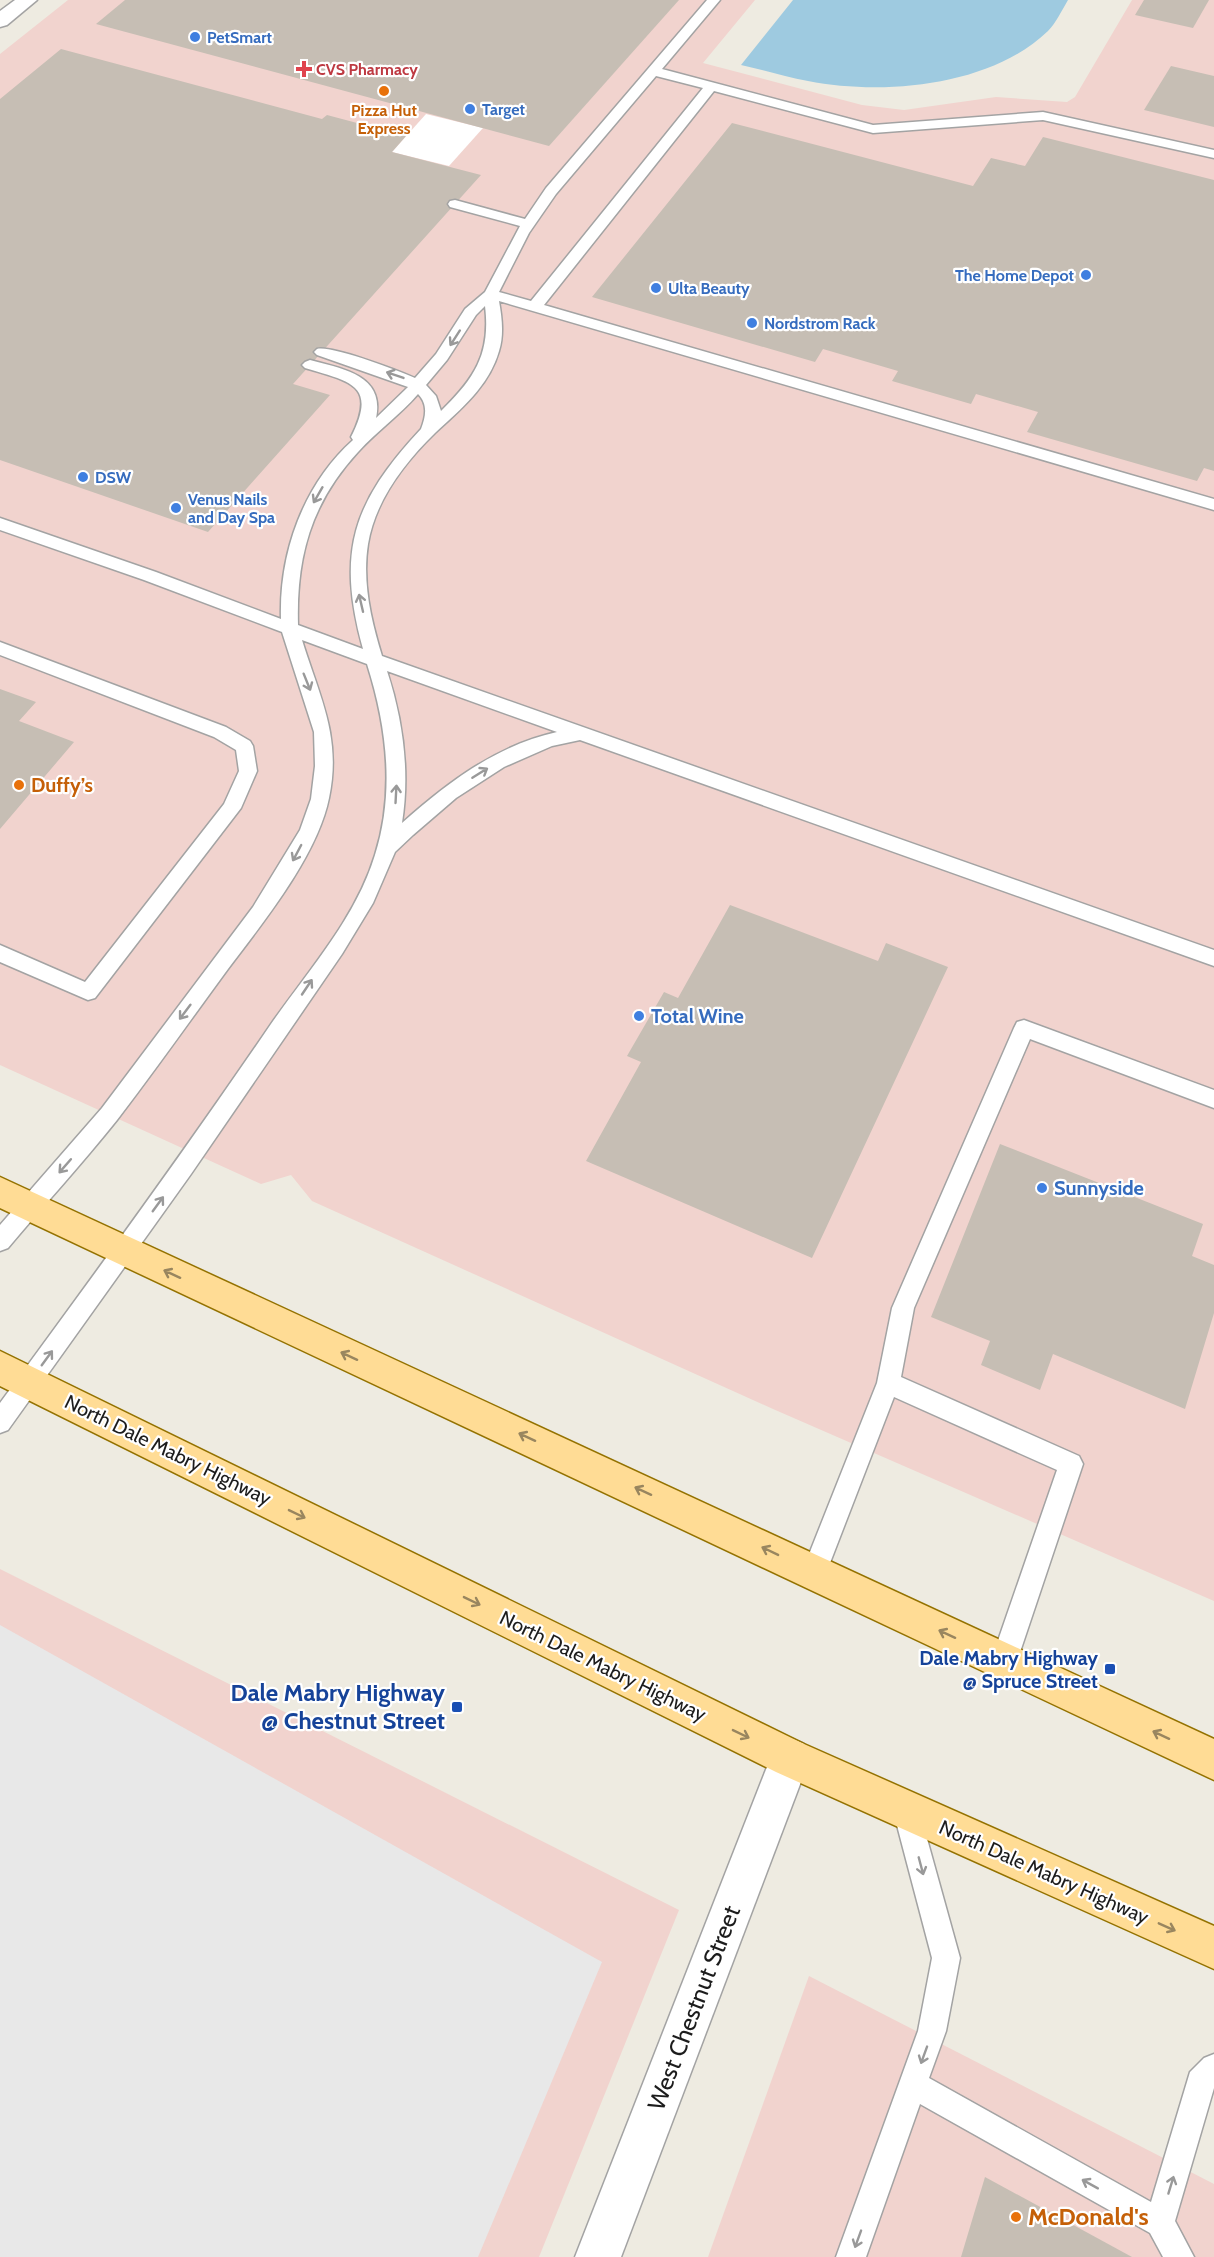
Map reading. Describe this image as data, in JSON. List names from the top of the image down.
{
  "streets": {
    "main road": ["North Dale Mabry Highway"],
    "street": ["West Chestnut Street"]
  },
  "crossings": [
    ["North Dale Mabry Highway", "West Chestnut Street"]
  ],
  "places": {
    "other": [
      "PetSmart",
      "Pizza Hut Express",
      "Target",
      "The Home Depot",
      "Ulta Beauty",
      "Nordstrom Rack",
      "DSW",
      "Venus Nails and Day Spa",
      "Duffy’s",
      "Total Wine",
      "Sunnyside",
      "McDonald's"
    ],
    "health": ["CVS Pharmacy"],
    "transit": ["Dale Mabry Highway @ Spruce Street", "Dale Mabry Highway @ Chestnut Street"]
  }
}
